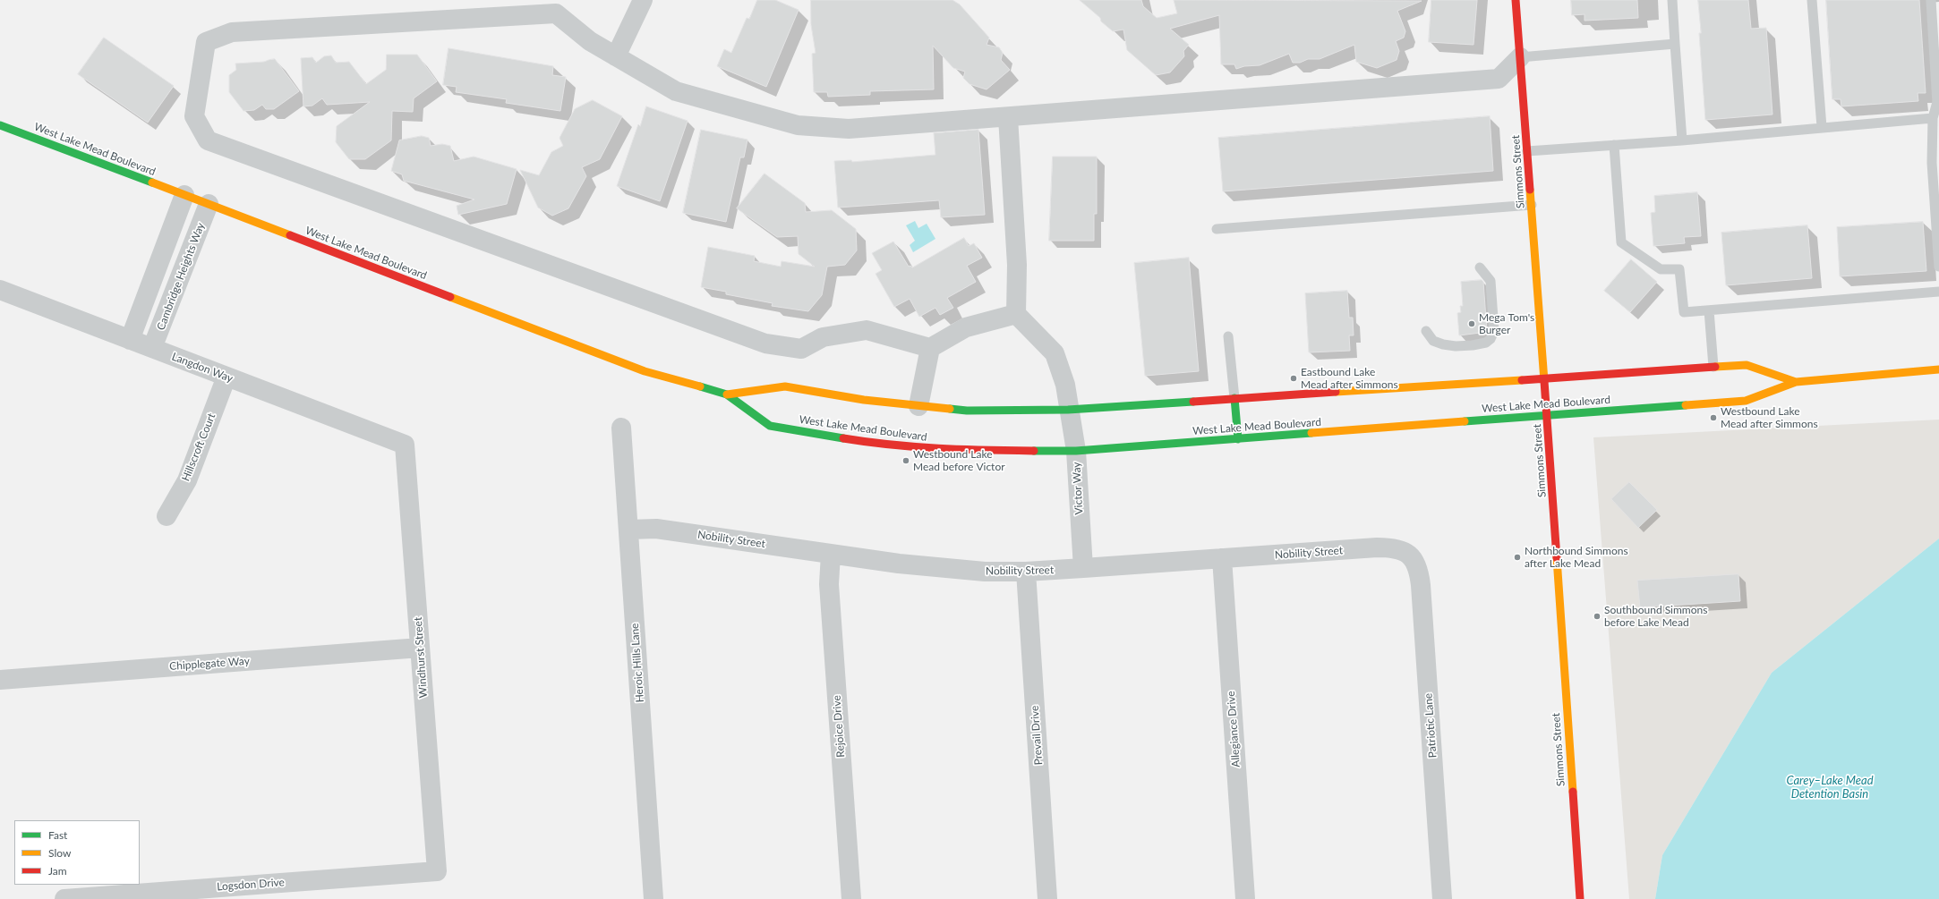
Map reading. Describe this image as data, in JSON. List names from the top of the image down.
{
  "streets": {
    "main road": ["West Lake Mead Boulevard", "Simmons Street"],
    "street": [
      "Cambridge Heights Way",
      "Langdon Way",
      "Hillscroft Court",
      "Victor Way",
      "Nobility Street",
      "Windhurst Street",
      "Heroic Hills Lane",
      "Chipplegate Way",
      "Patriotic Lane",
      "Rejoice Drive",
      "Allegiance Drive",
      "Prevail Drive",
      "Logsdon Drive"
    ]
  },
  "crossings": [
    ["West Lake Mead Boulevard", "Simmons Street"],
    ["West Lake Mead Boulevard", "Cambridge Heights Way"],
    ["West Lake Mead Boulevard", "Victor Way"],
    ["Cambridge Heights Way", "Langdon Way"],
    ["Langdon Way", "Hillscroft Court"],
    ["Langdon Way", "Windhurst Street"],
    ["Victor Way", "Nobility Street"],
    ["Nobility Street", "Heroic Hills Lane"],
    ["Nobility Street", "Patriotic Lane"],
    ["Nobility Street", "Rejoice Drive"],
    ["Nobility Street", "Allegiance Drive"],
    ["Nobility Street", "Prevail Drive"],
    ["Windhurst Street", "Chipplegate Way"],
    ["Windhurst Street", "Logsdon Drive"]
  ],
  "water": ["Carey–Lake Mead Detention Basin"],
  "places": [
    "Mega Tom's Burger",
    "Eastbound Lake Mead after Simmons",
    "Westbound Lake Mead after Simmons",
    "Westbound Lake Mead before Victor",
    "Northbound Simmons after Lake Mead",
    "Southbound Simmons before Lake Mead"
  ],
  "legend": ["Fast", "Slow", "Jam"]
}
